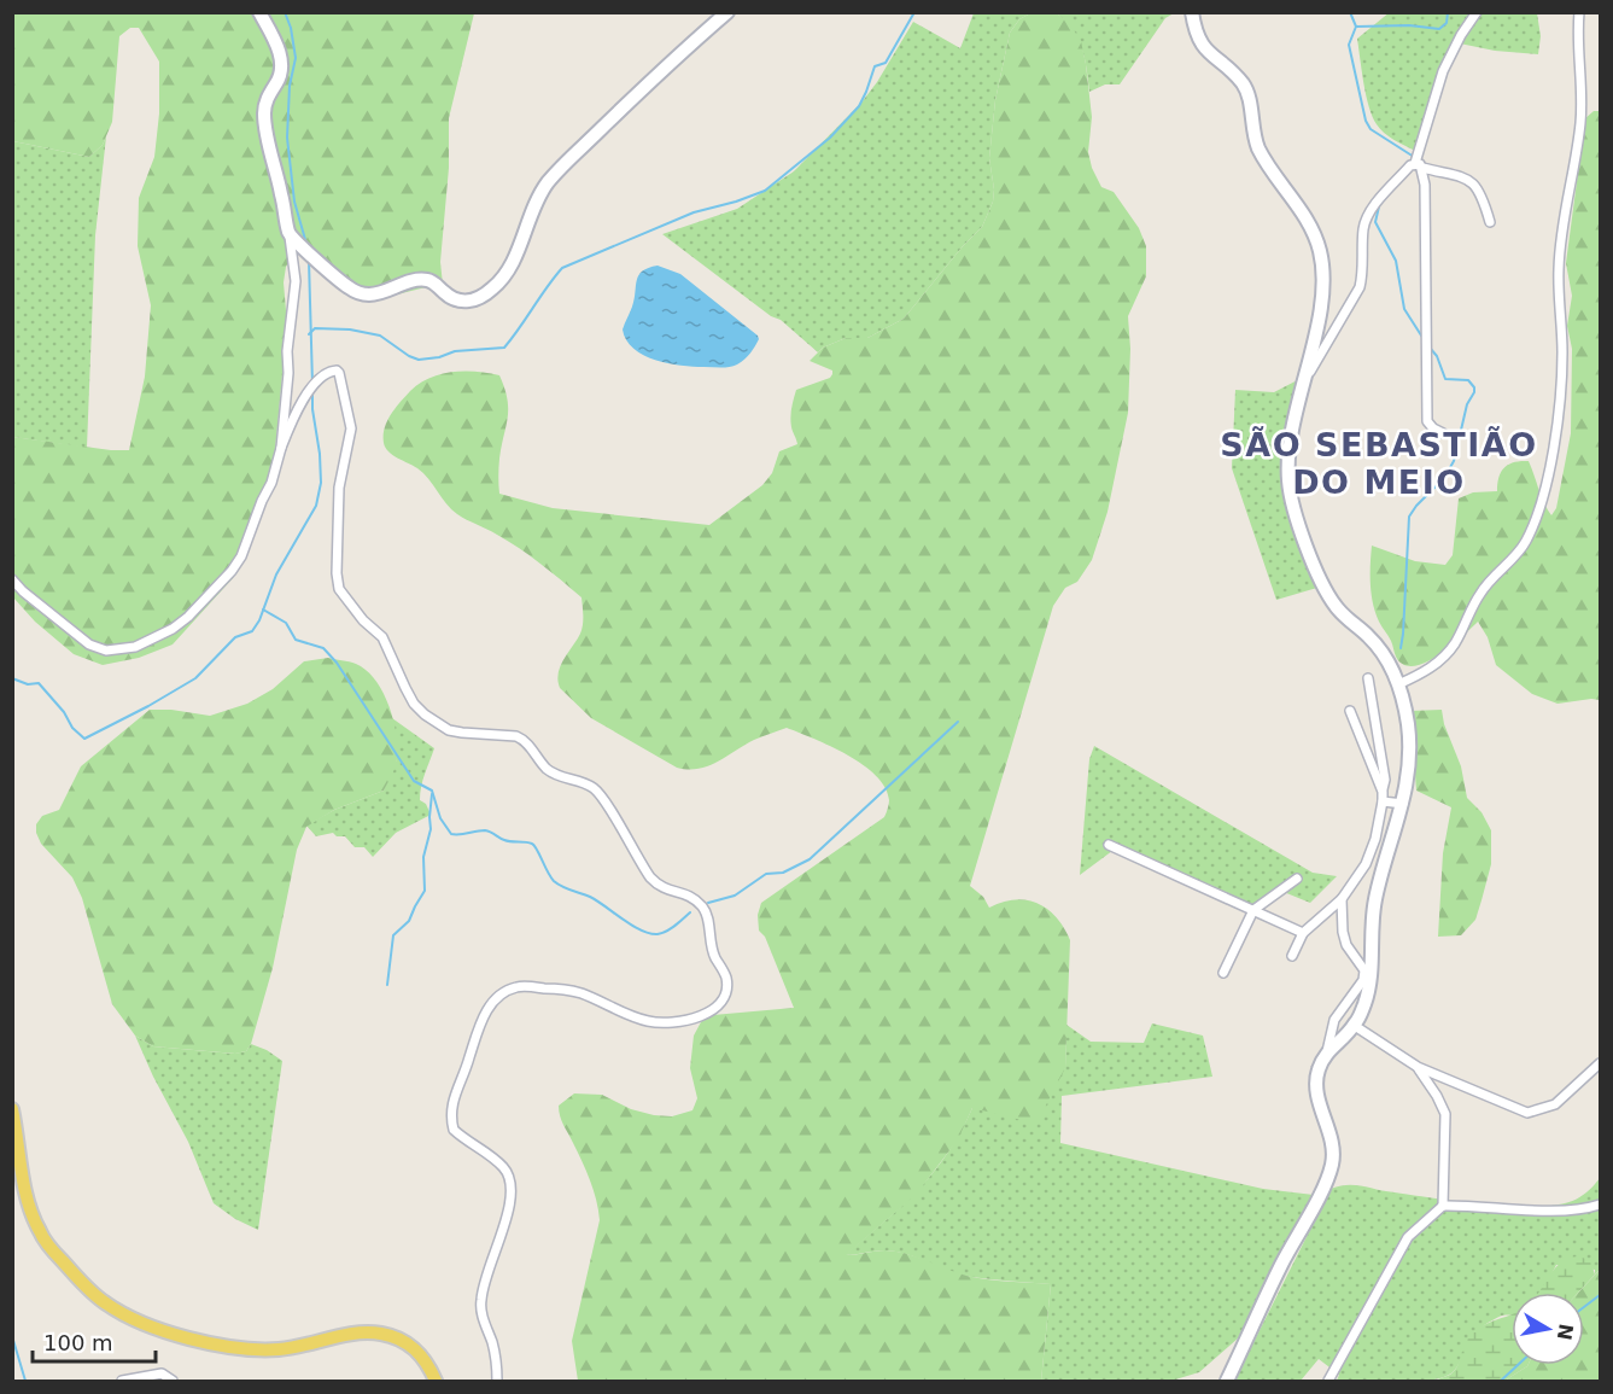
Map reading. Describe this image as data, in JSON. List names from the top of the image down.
{
  "districts": ["SÃO SEBASTIÃO DO MEIO"],
  "scale_bar": "100 m",
  "north": "right"
}
